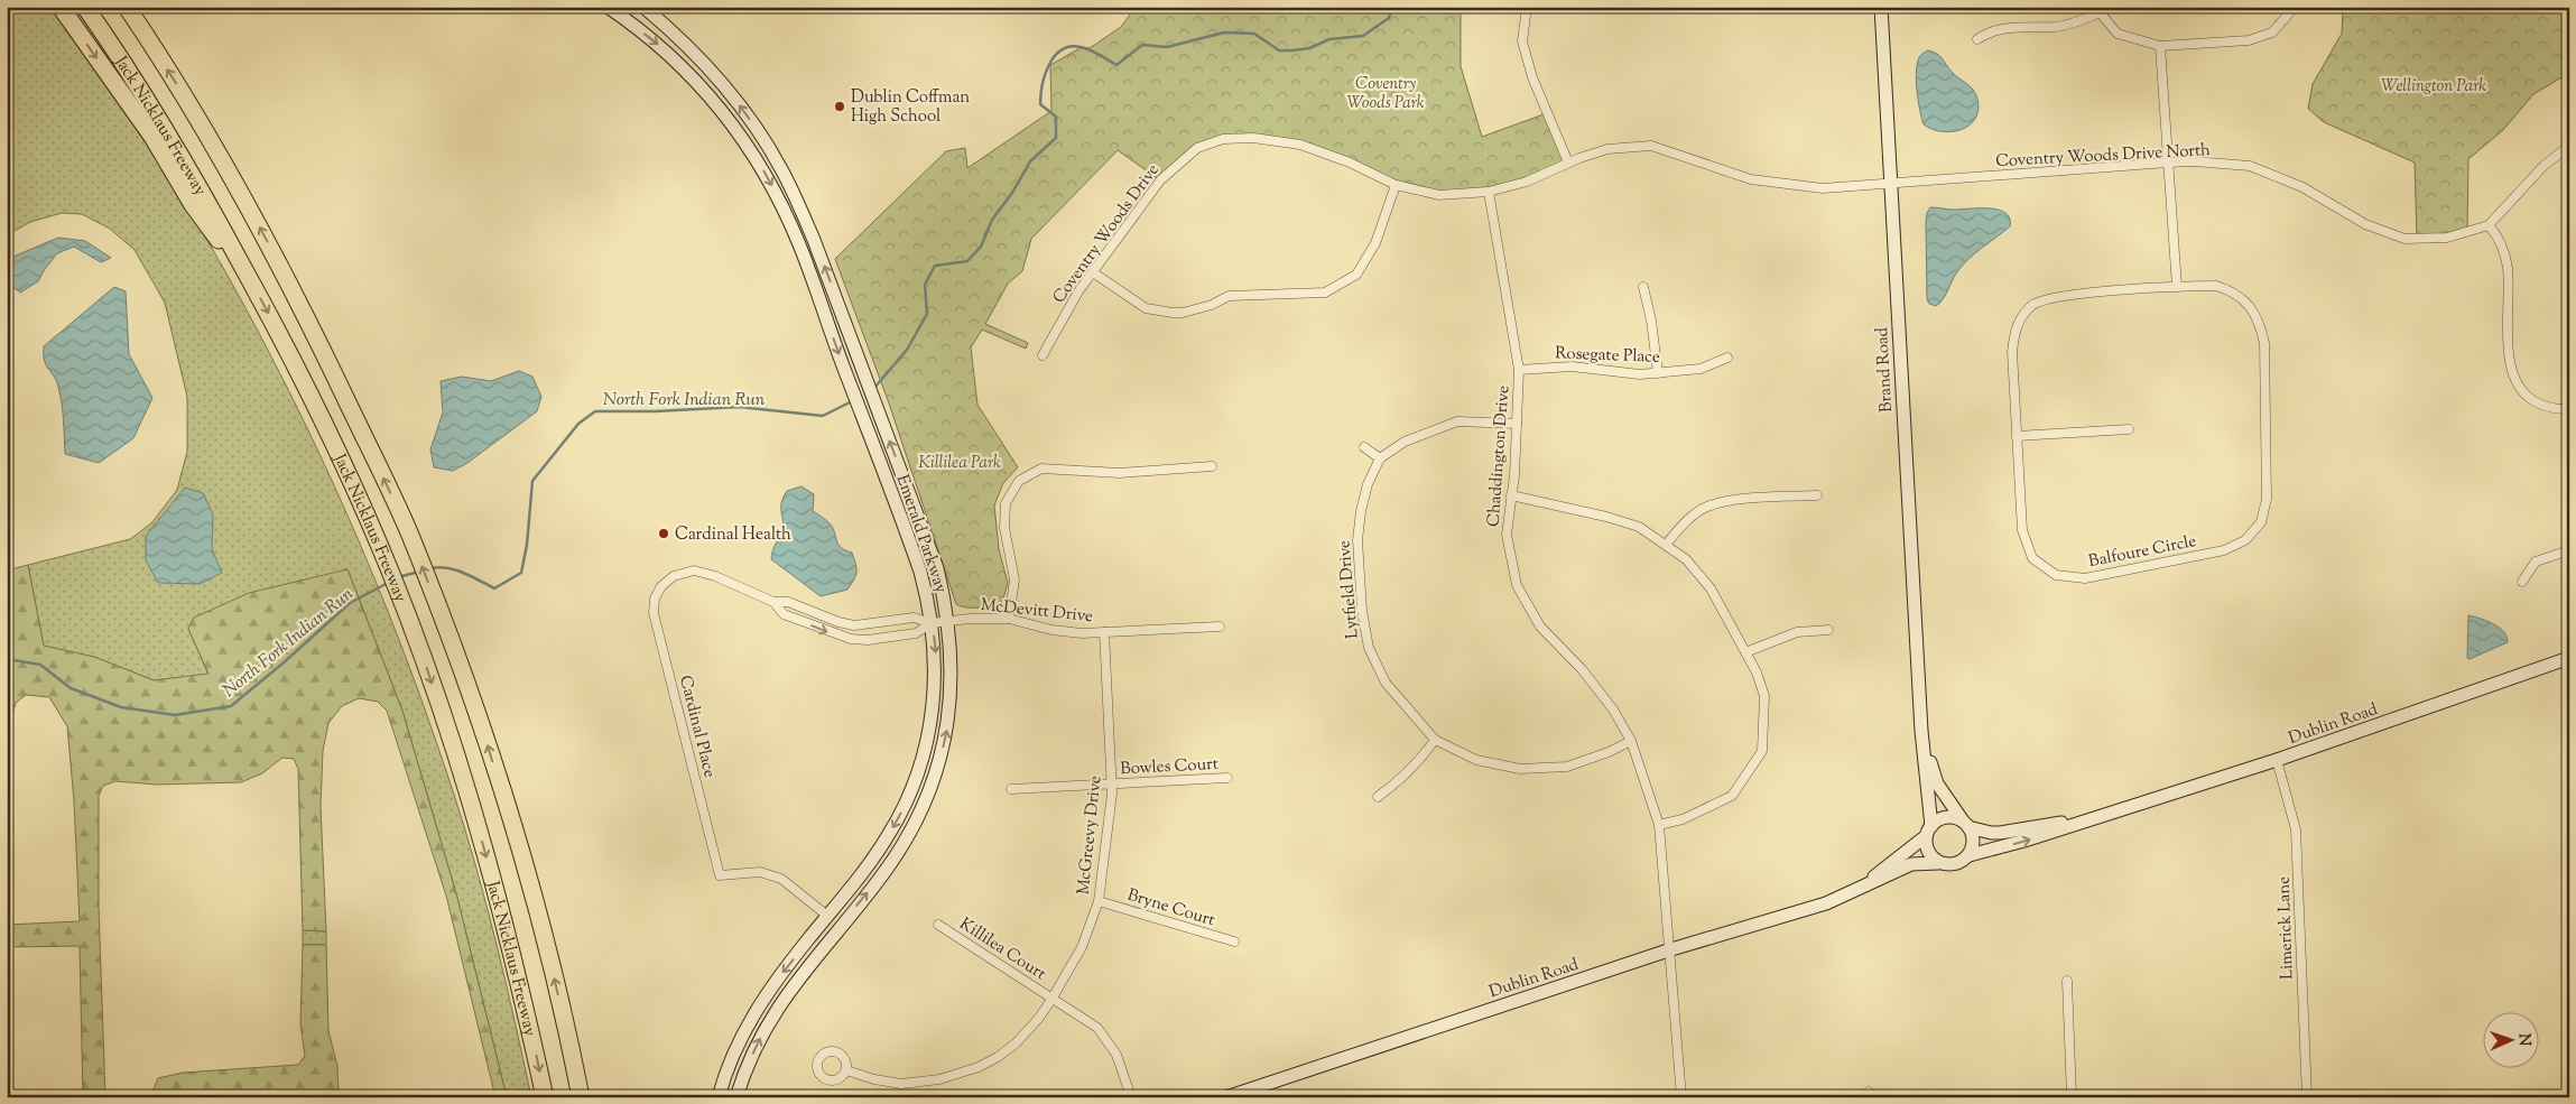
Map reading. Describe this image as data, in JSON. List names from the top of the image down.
{
  "streets": {
    "highway": ["Jack Nicklaus Freeway"],
    "main road": ["Brand Road", "Emerald Parkway", "Dublin Road"],
    "street": [
      "Coventry Woods Drive North",
      "Coventry Woods Drive",
      "Rosegate Place",
      "Chaddington Drive",
      "Balfoure Circle",
      "Lytfield Drive",
      "McDevitt Drive",
      "Cardinal Place",
      "Bowles Court",
      "McGreevy Drive",
      "Bryne Court",
      "Limerick Lane",
      "Killilea Court"
    ]
  },
  "crossings": [
    ["Coventry Woods Drive North", "Coventry Woods Drive"],
    ["Coventry Woods Drive North", "Brand Road"],
    ["Coventry Woods Drive", "Brand Road"],
    ["Coventry Woods Drive", "Chaddington Drive"],
    ["Rosegate Place", "Chaddington Drive"],
    ["Brand Road", "Dublin Road"],
    ["Chaddington Drive", "Lytfield Drive"],
    ["Chaddington Drive", "Dublin Road"],
    ["Emerald Parkway", "McDevitt Drive"],
    ["Emerald Parkway", "Cardinal Place"],
    ["McDevitt Drive", "Cardinal Place"],
    ["McDevitt Drive", "McGreevy Drive"],
    ["Dublin Road", "Limerick Lane"],
    ["Bowles Court", "McGreevy Drive"],
    ["McGreevy Drive", "Bryne Court"],
    ["McGreevy Drive", "Killilea Court"]
  ],
  "water": ["North Fork Indian Run"],
  "parks": ["Coventry Woods Park", "Wellington Park", "Killilea Park"],
  "places": ["Dublin Coffman High School", "Cardinal Health"],
  "north": "right"
}
